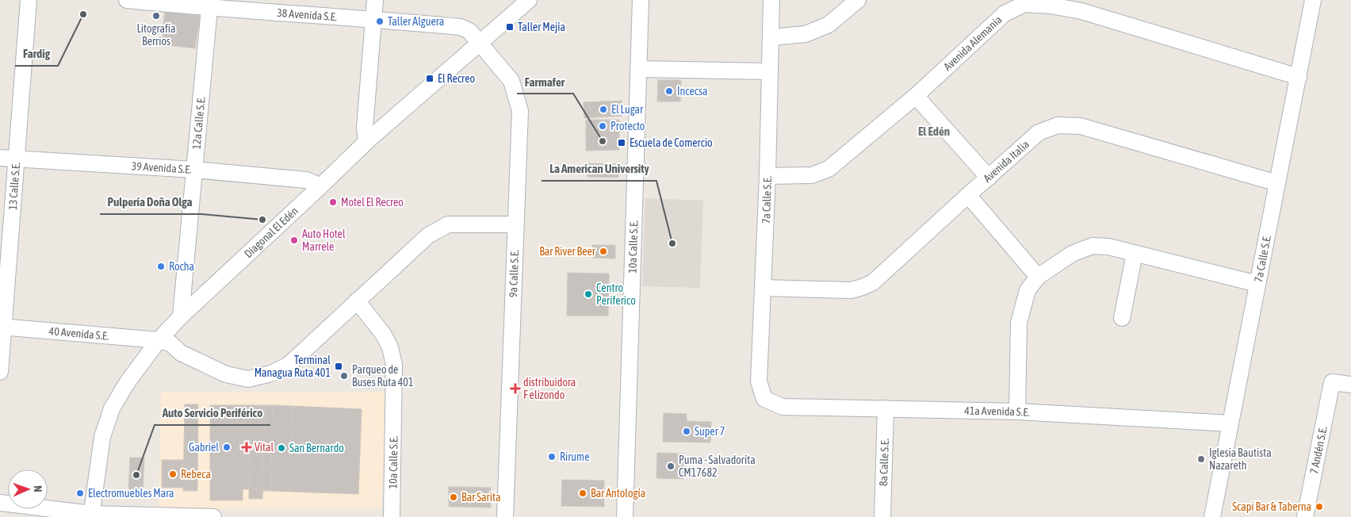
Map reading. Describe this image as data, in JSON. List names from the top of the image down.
{
  "streets": {
    "street": [
      "38 Avenida S.E.",
      "Avenida Alemania",
      "12a Calle S.E.",
      "Avenida Italia",
      "39 Avenida S.E.",
      "13 Calle S.E.",
      "7a Calle S.E.",
      "Diagonal El Edén",
      "10a Calle S.E.",
      "9a Calle S.E.",
      "40 Avenida S.E.",
      "41a Avenida S.E.",
      "7 Andén S.E.",
      "8a Calle S.E."
    ]
  },
  "crossings": [
    ["38 Avenida S.E.", "12a Calle S.E."],
    ["38 Avenida S.E.", "Diagonal El Edén"],
    ["38 Avenida S.E.", "9a Calle S.E."],
    ["Avenida Alemania", "7a Calle S.E."],
    ["12a Calle S.E.", "39 Avenida S.E."],
    ["12a Calle S.E.", "Diagonal El Edén"],
    ["Avenida Italia", "7a Calle S.E."],
    ["39 Avenida S.E.", "13 Calle S.E."],
    ["39 Avenida S.E.", "Diagonal El Edén"],
    ["13 Calle S.E.", "40 Avenida S.E."],
    ["7a Calle S.E.", "41a Avenida S.E."],
    ["Diagonal El Edén", "9a Calle S.E."],
    ["Diagonal El Edén", "40 Avenida S.E."],
    ["41a Avenida S.E.", "8a Calle S.E."]
  ],
  "districts": ["El Edén"],
  "places": {
    "other": [
      "Fardig",
      "Litografía Berrios",
      "Taller Alguera",
      "Incecsa",
      "El Lugar",
      "Protecto",
      "Farmafer",
      "Motel El Recreo",
      "Pulpería Doña Olga",
      "Auto Hotel Marrele",
      "La American University",
      "Bar River Beer",
      "Rocha",
      "Centro Periferico",
      "Parqueo de Buses Ruta 401",
      "Super 7",
      "Gabriel",
      "San Bernardo",
      "Rirume",
      "Iglesia Bautista Nazareth",
      "Puma - Salvadorita CM17682",
      "Rebeca",
      "Auto Servicio Periférico",
      "Electromuebles Mara",
      "Bar Antología",
      "Bar Sarita",
      "Scapi Bar & Taberna"
    ],
    "transit": [
      "Taller Mejía",
      "El Recreo",
      "Escuela de Comercio",
      "Terminal Managua Ruta 401"
    ],
    "health": ["distribuidora F elizondo", "Vital"]
  },
  "north": "right"
}
